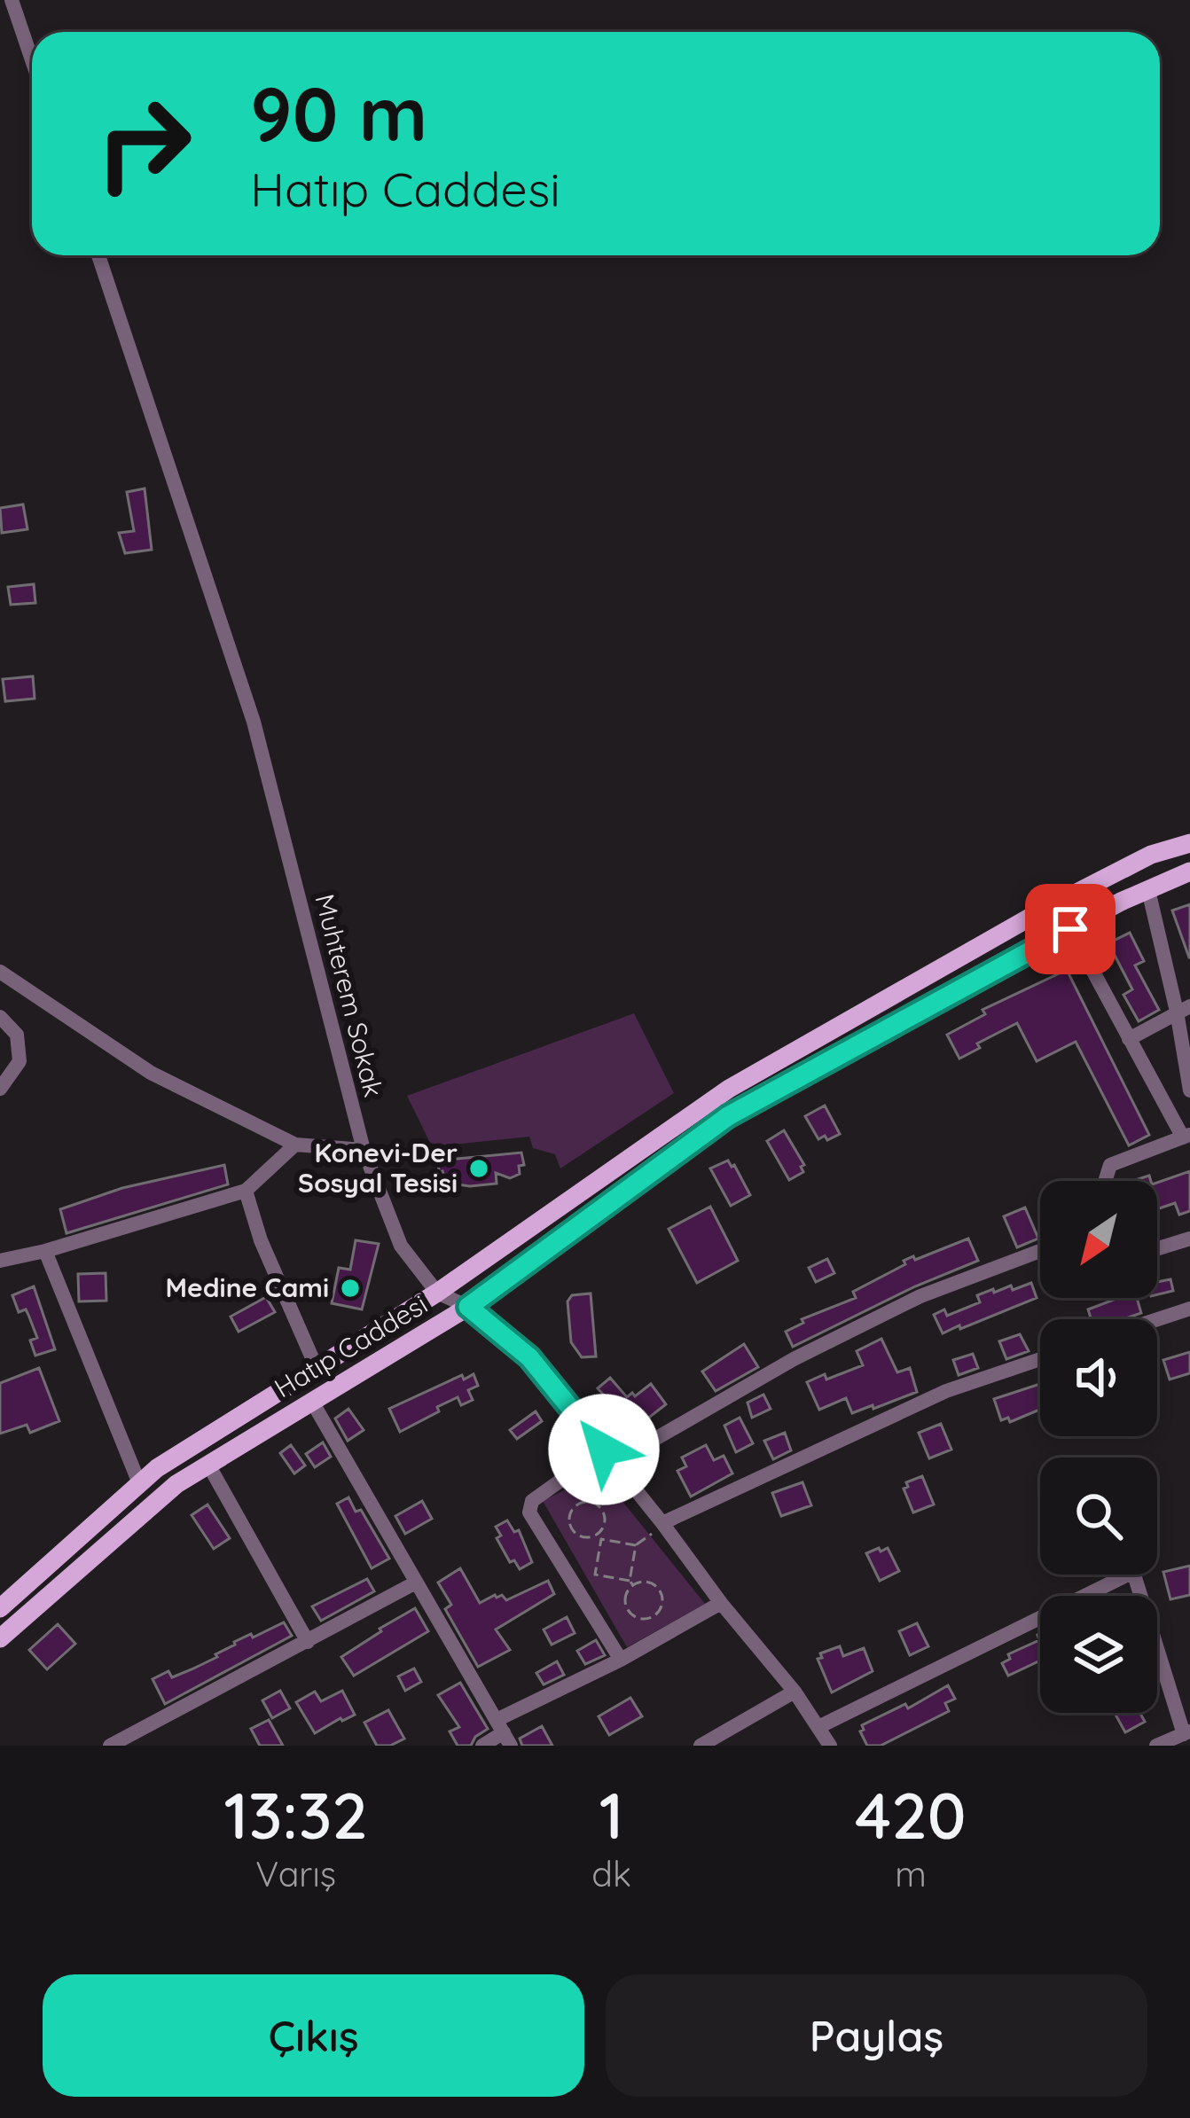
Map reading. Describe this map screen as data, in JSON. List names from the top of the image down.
{
  "streets": {
    "main road": ["Hatıp Caddesi"],
    "street": ["Muhterem Sokak"]
  },
  "crossings": [
    ["Muhterem Sokak", "Hatıp Caddesi"]
  ],
  "places": ["Konevi-Der Sosyal Tesisi", "Medine Cami"],
  "north": "bottom left",
  "page": {
    "turn": ["90 m", "Hatıp Caddesi"],
    "eta": [
      "13:32",
      "Varış",
      "1",
      "dk",
      "420",
      "m"
    ],
    "buttons": ["Çıkış", "Paylaş"]
  }
}
